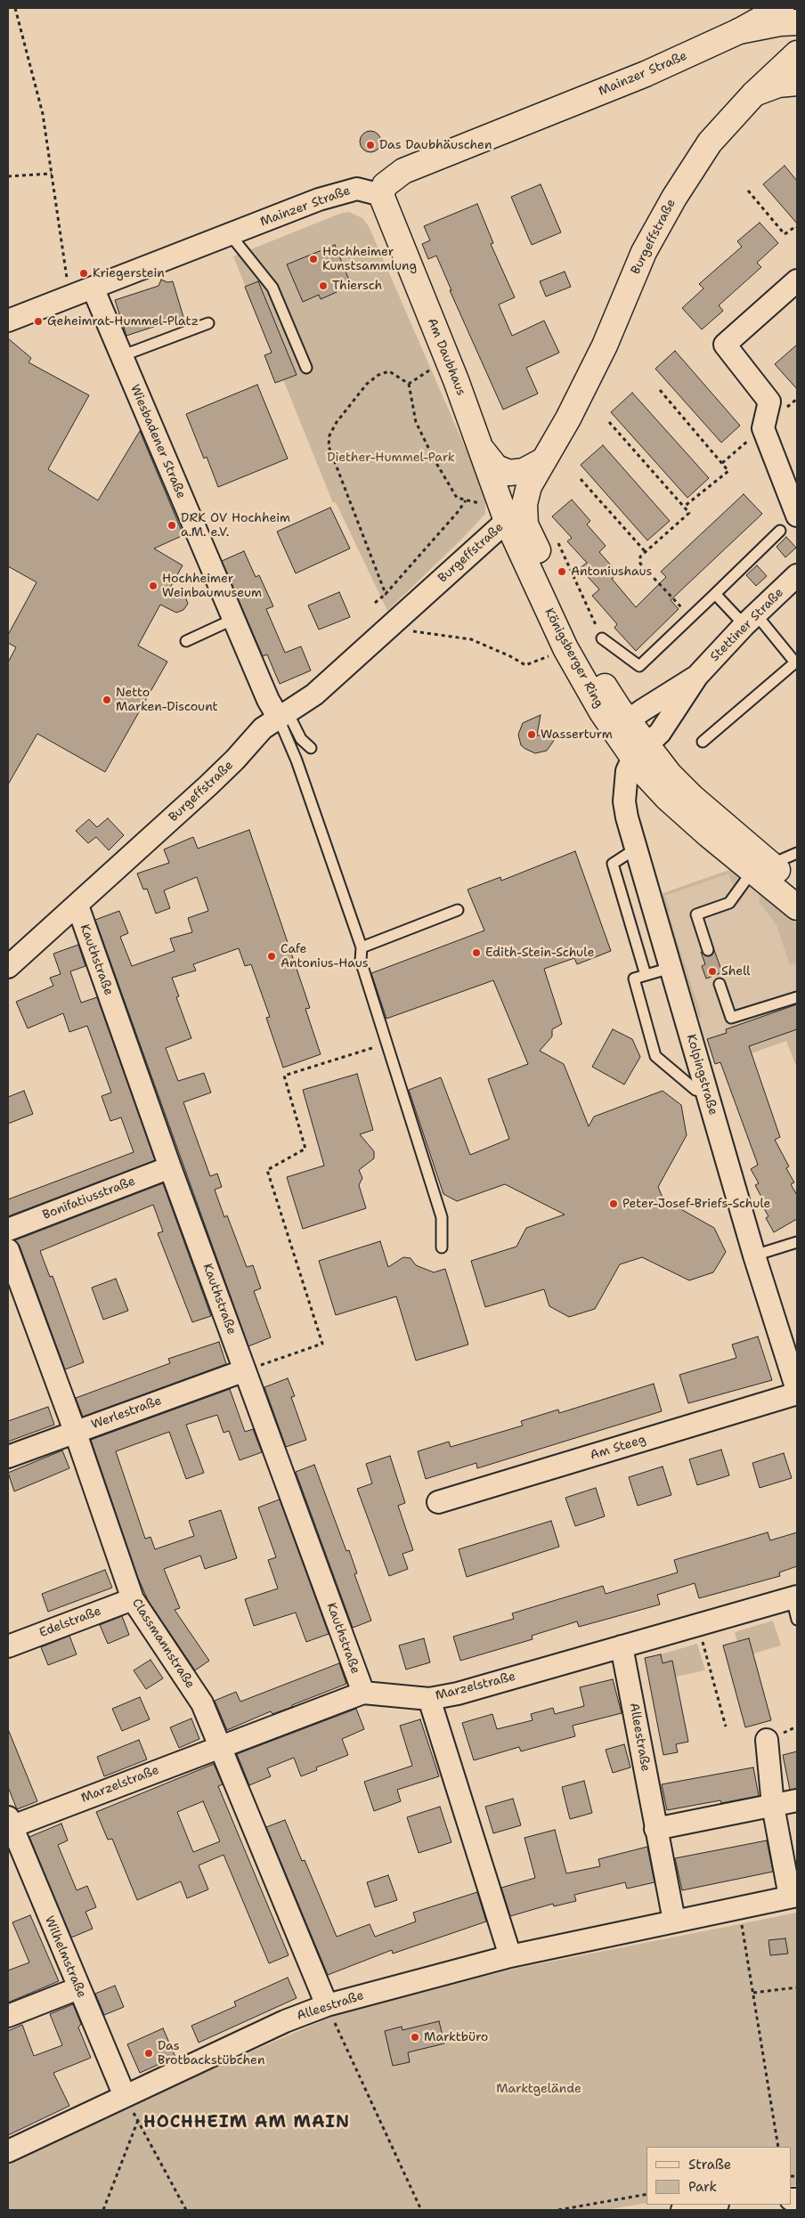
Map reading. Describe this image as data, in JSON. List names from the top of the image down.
{
  "streets": {
    "main road": [
      "Mainzer Straße",
      "Burgeffstraße",
      "Am Daubhaus",
      "Königsberger Ring"
    ],
    "street": [
      "Wiesbadener Straße",
      "Stettiner Straße",
      "Kauthstraße",
      "Kolpingstraße",
      "Bonifatiusstraße",
      "Werlestraße",
      "Am Steeg",
      "Edelstraße",
      "Classmannstraße",
      "Marzelstraße",
      "Alleestraße",
      "Wilhelmstraße"
    ]
  },
  "crossings": [
    ["Mainzer Straße", "Am Daubhaus"],
    ["Mainzer Straße", "Wiesbadener Straße"],
    ["Burgeffstraße", "Am Daubhaus"],
    ["Burgeffstraße", "Wiesbadener Straße"],
    ["Burgeffstraße", "Königsberger Ring"],
    ["Burgeffstraße", "Kauthstraße"],
    ["Am Daubhaus", "Königsberger Ring"],
    ["Stettiner Straße", "Königsberger Ring"],
    ["Stettiner Straße", "Kolpingstraße"],
    ["Königsberger Ring", "Kolpingstraße"],
    ["Kauthstraße", "Bonifatiusstraße"],
    ["Kauthstraße", "Werlestraße"],
    ["Kauthstraße", "Marzelstraße"],
    ["Kolpingstraße", "Am Steeg"],
    ["Werlestraße", "Classmannstraße"],
    ["Edelstraße", "Classmannstraße"],
    ["Classmannstraße", "Marzelstraße"],
    ["Classmannstraße", "Alleestraße"],
    ["Marzelstraße", "Alleestraße"],
    ["Marzelstraße", "Wilhelmstraße"],
    ["Alleestraße", "Wilhelmstraße"]
  ],
  "districts": ["HOCHHEIM AM MAIN"],
  "parks": ["Diether-Hummel-Park", "Marktgelände"],
  "places": [
    "Das Daubhäuschen",
    "Hochheimer Kunstsammlung",
    "Kriegerstein",
    "Thiersch",
    "Geheimrat-Hummel-Platz",
    "DRK OV Hochheim a.M. e.V.",
    "Antoniushaus",
    "Hochheimer Weinbaumuseum",
    "Netto Marken-Discount",
    "Wasserturm",
    "Edith-Stein-Schule",
    "Cafe Antonius-Haus",
    "Shell",
    "Peter-Josef-Briefs-Schule",
    "Marktbüro",
    "Das Brotbackstübchen"
  ],
  "legend": ["Straße", "Park"]
}
